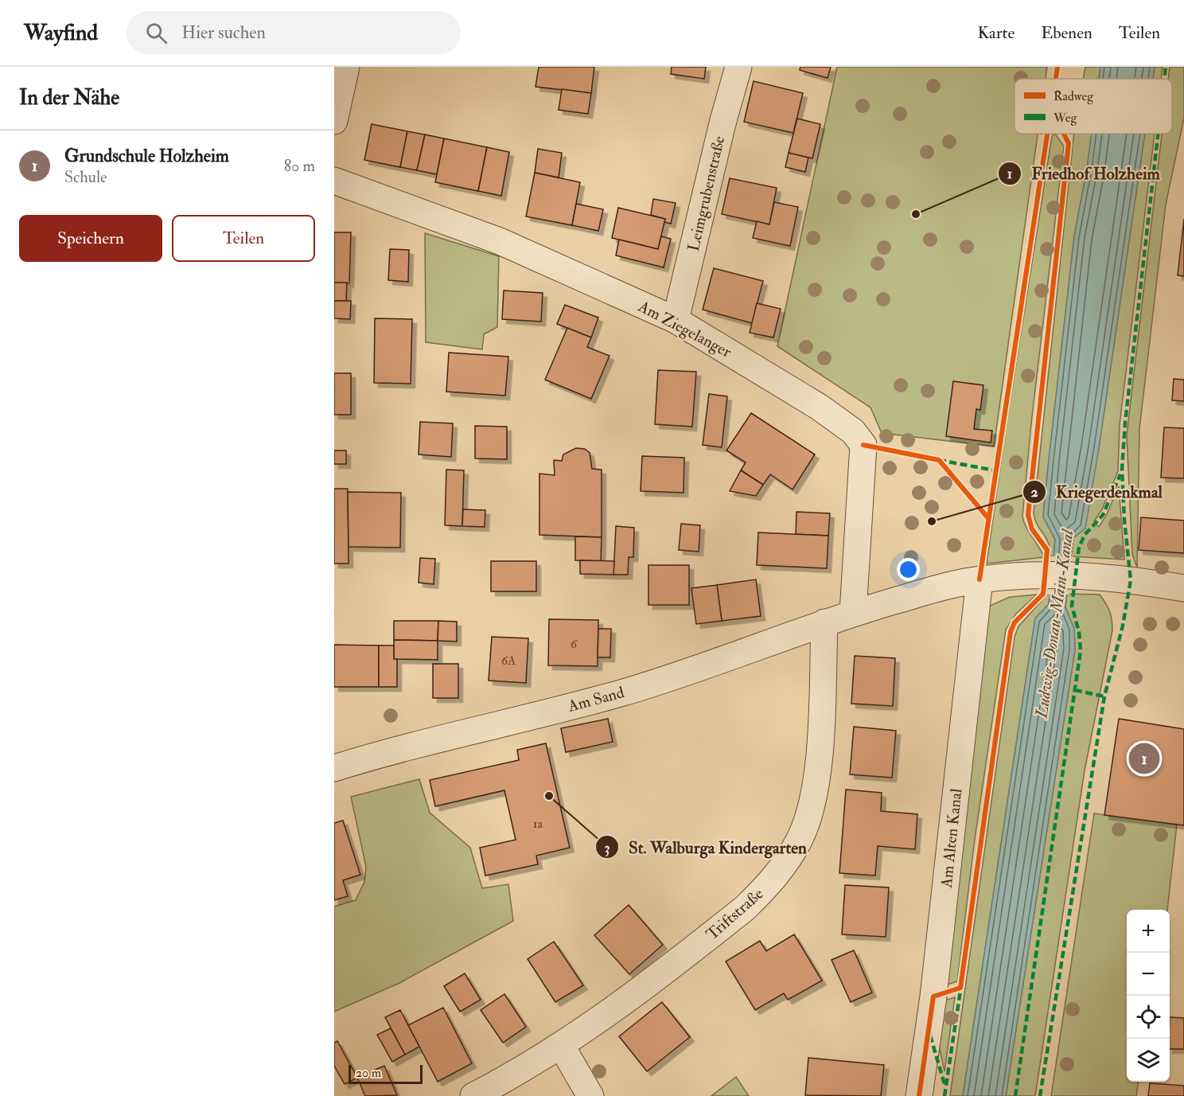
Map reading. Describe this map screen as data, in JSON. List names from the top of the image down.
{
  "streets": {
    "street": [
      "Leimgrubenstraße",
      "Am Ziegelanger",
      "Am Sand",
      "Am Alten Kanal",
      "Triftstraße"
    ]
  },
  "crossings": [
    ["Leimgrubenstraße", "Am Ziegelanger"],
    ["Am Ziegelanger", "Am Sand"],
    ["Am Sand", "Am Alten Kanal"],
    ["Am Sand", "Triftstraße"]
  ],
  "water": ["Ludwig-Donau-Main-Kanal"],
  "places": ["Friedhof Holzheim", "Kriegerdenkmal", "St. Walburga Kindergarten"],
  "house_numbers": ["6", "6A", "1a"],
  "legend": ["Radweg", "Weg"],
  "scale_bar": "20 m",
  "page": {
    "header": "Wayfind",
    "search": "Hier suchen",
    "nav": ["Karte", "Ebenen", "Teilen"],
    "heading": "In der Nähe",
    "list": [
      {
        "mark": "1",
        "name": "Grundschule Holzheim",
        "note": "Schule",
        "value": "80 m"
      }
    ],
    "buttons": ["Speichern", "Teilen"],
    "pins": "1",
    "map_buttons": ["+", "−"],
    "scale": "20 m"
  }
}
